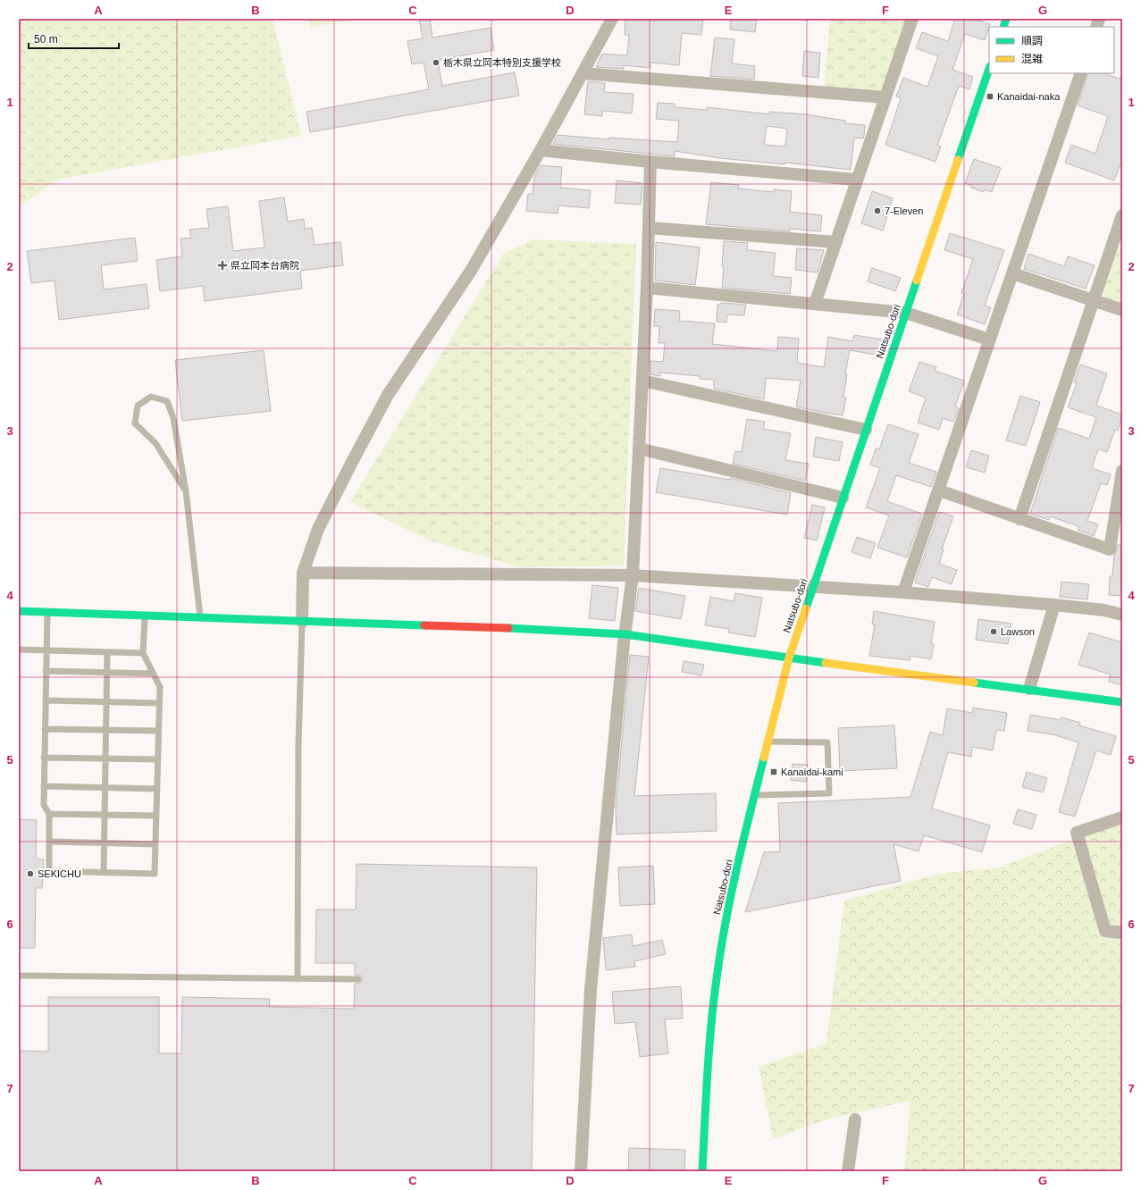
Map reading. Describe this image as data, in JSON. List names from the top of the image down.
{
  "streets": {
    "street": ["Natsubo-dori"]
  },
  "places": {
    "other": [
      "栃木県立岡本特別支援学校",
      "7-Eleven",
      "Lawson",
      "SEKICHU"
    ],
    "transit": ["Kanaidai-naka", "Kanaidai-kami"],
    "health": ["県立岡本台病院"]
  },
  "legend": ["順調", "混雑"],
  "scale_bar": "50 m",
  "grid": {
    "columns": [
      "A",
      "B",
      "C",
      "D",
      "E",
      "F",
      "G"
    ],
    "rows": [
      "1",
      "2",
      "3",
      "4",
      "5",
      "6",
      "7"
    ]
  }
}
